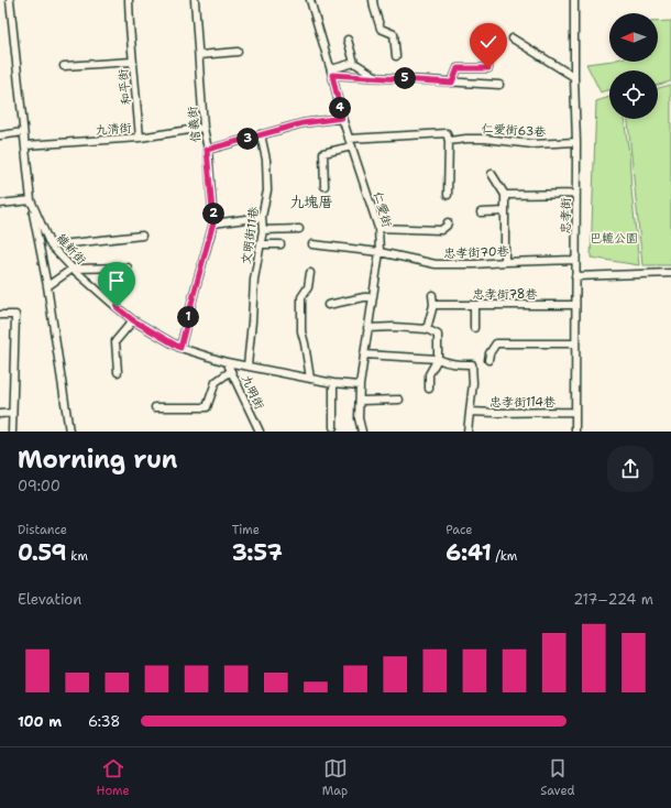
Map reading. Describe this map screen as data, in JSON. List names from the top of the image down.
{
  "streets": {
    "street": [
      "和平街",
      "信義街",
      "九清街",
      "仁愛街63巷",
      "仁愛街",
      "忠孝街",
      "文明街11巷",
      "維新街",
      "忠孝街70巷",
      "忠孝街78巷",
      "九明街",
      "忠孝街114巷"
    ]
  },
  "crossings": [
    ["和平街", "九清街"],
    ["信義街", "九清街"],
    ["信義街", "維新街"],
    ["九清街", "維新街"],
    ["仁愛街63巷", "仁愛街"],
    ["仁愛街63巷", "忠孝街"],
    ["仁愛街", "維新街"],
    ["仁愛街", "忠孝街70巷"],
    ["忠孝街", "忠孝街70巷"],
    ["忠孝街", "忠孝街78巷"],
    ["忠孝街", "忠孝街114巷"],
    ["文明街11巷", "維新街"],
    ["維新街", "九明街"]
  ],
  "districts": ["九塊厝"],
  "parks": ["巴轆公園"],
  "north": "left",
  "page": {
    "pins": [
      "5",
      "4",
      "3",
      "2",
      "1"
    ],
    "heading": ["Morning run", "09:00"],
    "stats": [
      ["Distance", "0.59 km"],
      ["Time", "3:57"],
      ["Pace", "6:41 /km"]
    ],
    "chart": ["Elevation", "217–224 m"],
    "list": [
      {
        "name": "100 m",
        "note": "6:38"
      }
    ],
    "tabs": ["Home", "Map", "Saved"]
  }
}
